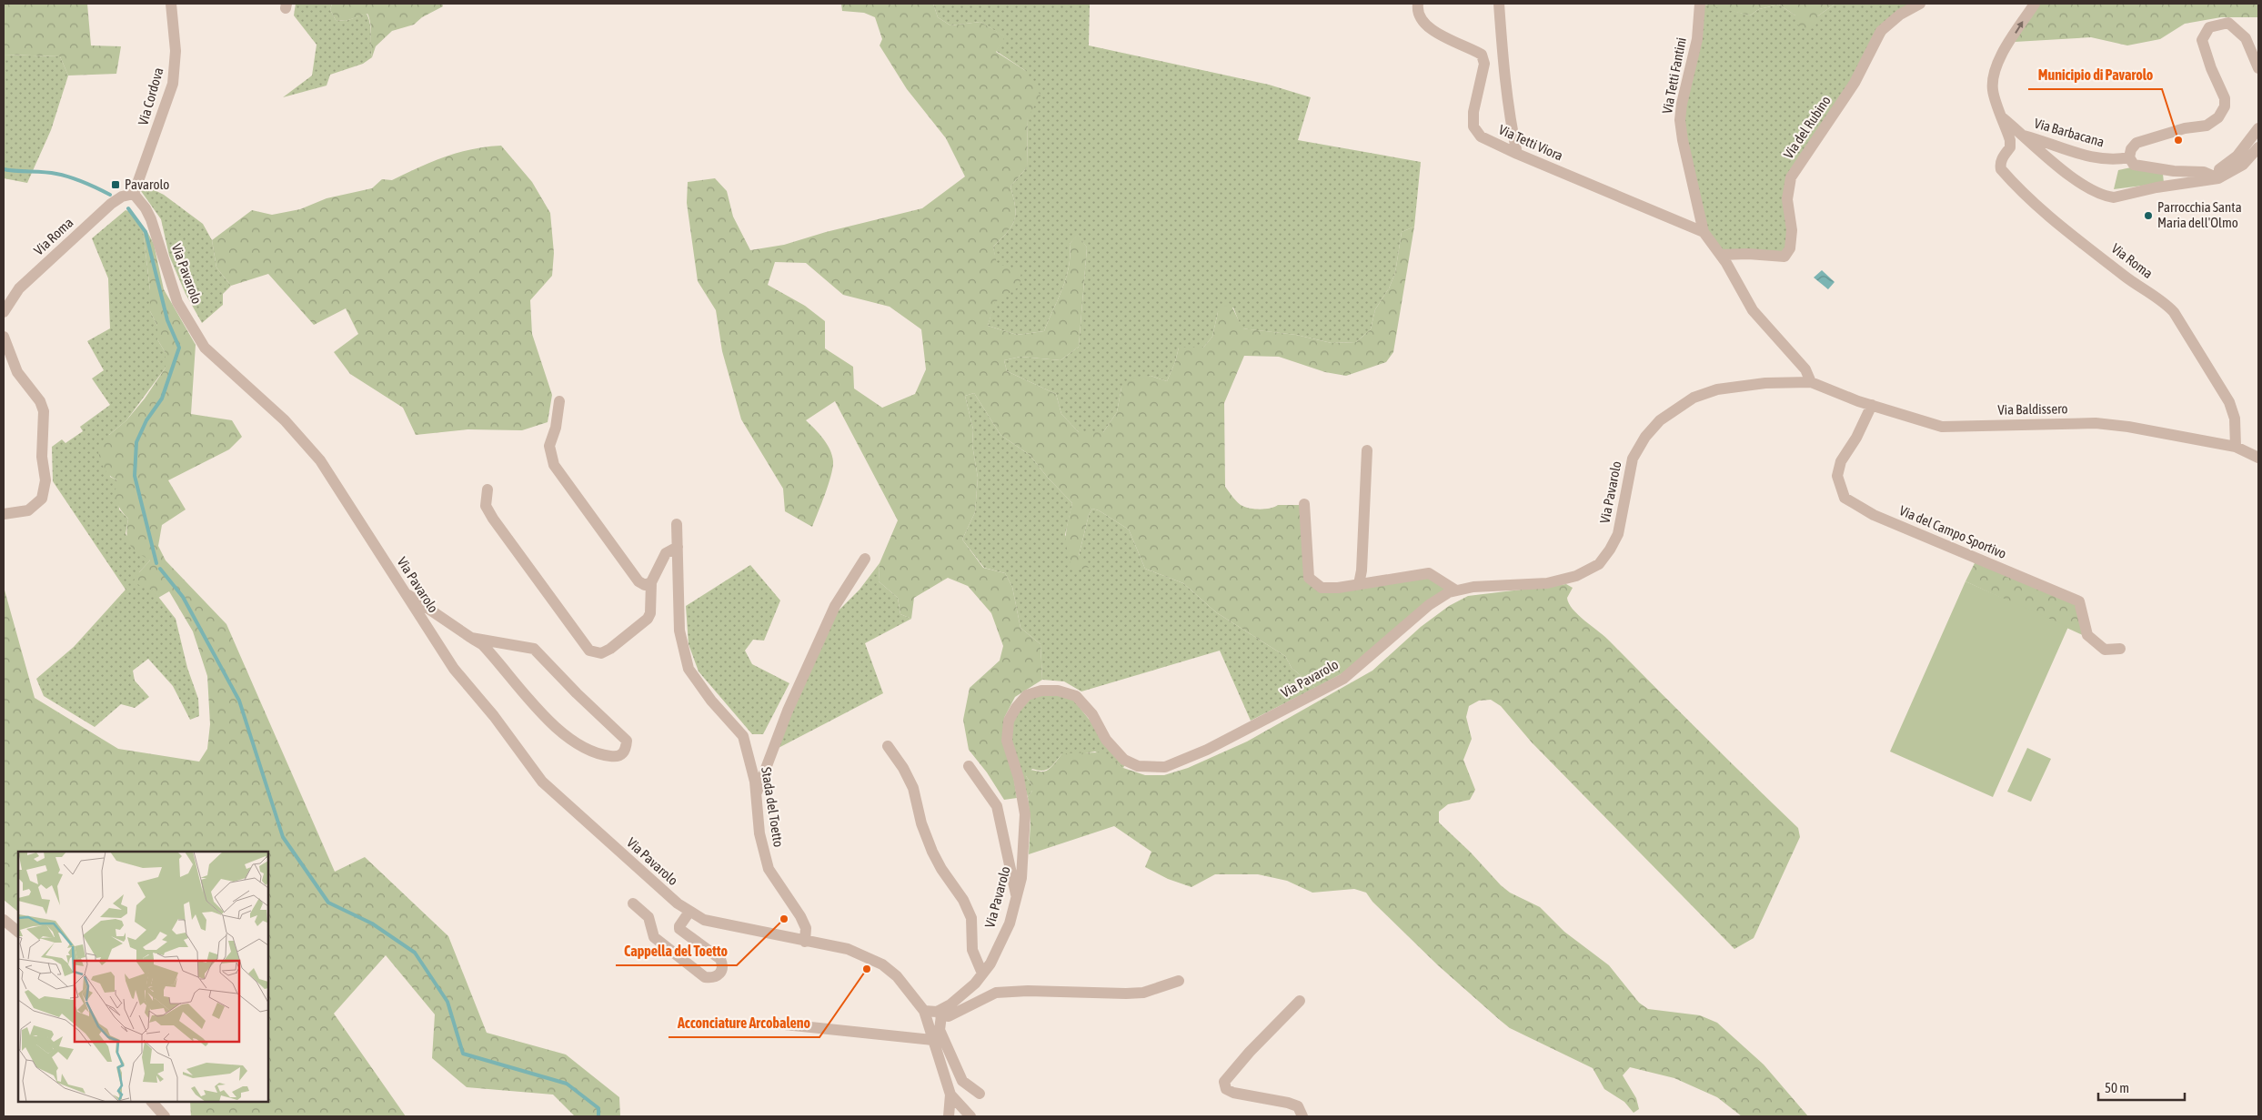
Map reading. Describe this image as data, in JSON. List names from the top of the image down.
{
  "streets": {
    "street": [
      "Via Tetti Fantini",
      "Via Cordova",
      "Via del Rubino",
      "Via Barbacana",
      "Via Tetti Viora",
      "Via Roma",
      "Via Pavarolo",
      "Via Baldissero",
      "Via del Campo Sportivo",
      "Stada del Toetto"
    ]
  },
  "crossings": [
    ["Via Tetti Fantini", "Via Tetti Viora"],
    ["Via Cordova", "Via Roma"],
    ["Via Cordova", "Via Pavarolo"],
    ["Via Roma", "Via Pavarolo"],
    ["Via Roma", "Via Baldissero"],
    ["Via Pavarolo", "Via Baldissero"],
    ["Via Pavarolo", "Stada del Toetto"],
    ["Via Baldissero", "Via del Campo Sportivo"]
  ],
  "places": {
    "other": [
      "Municipio di Pavarolo",
      "Parrocchia Santa Maria dell'Olmo",
      "Cappella del Toetto",
      "Acconciature Arcobaleno"
    ],
    "transit": ["Pavarolo"]
  },
  "scale_bar": "50 m"
}
